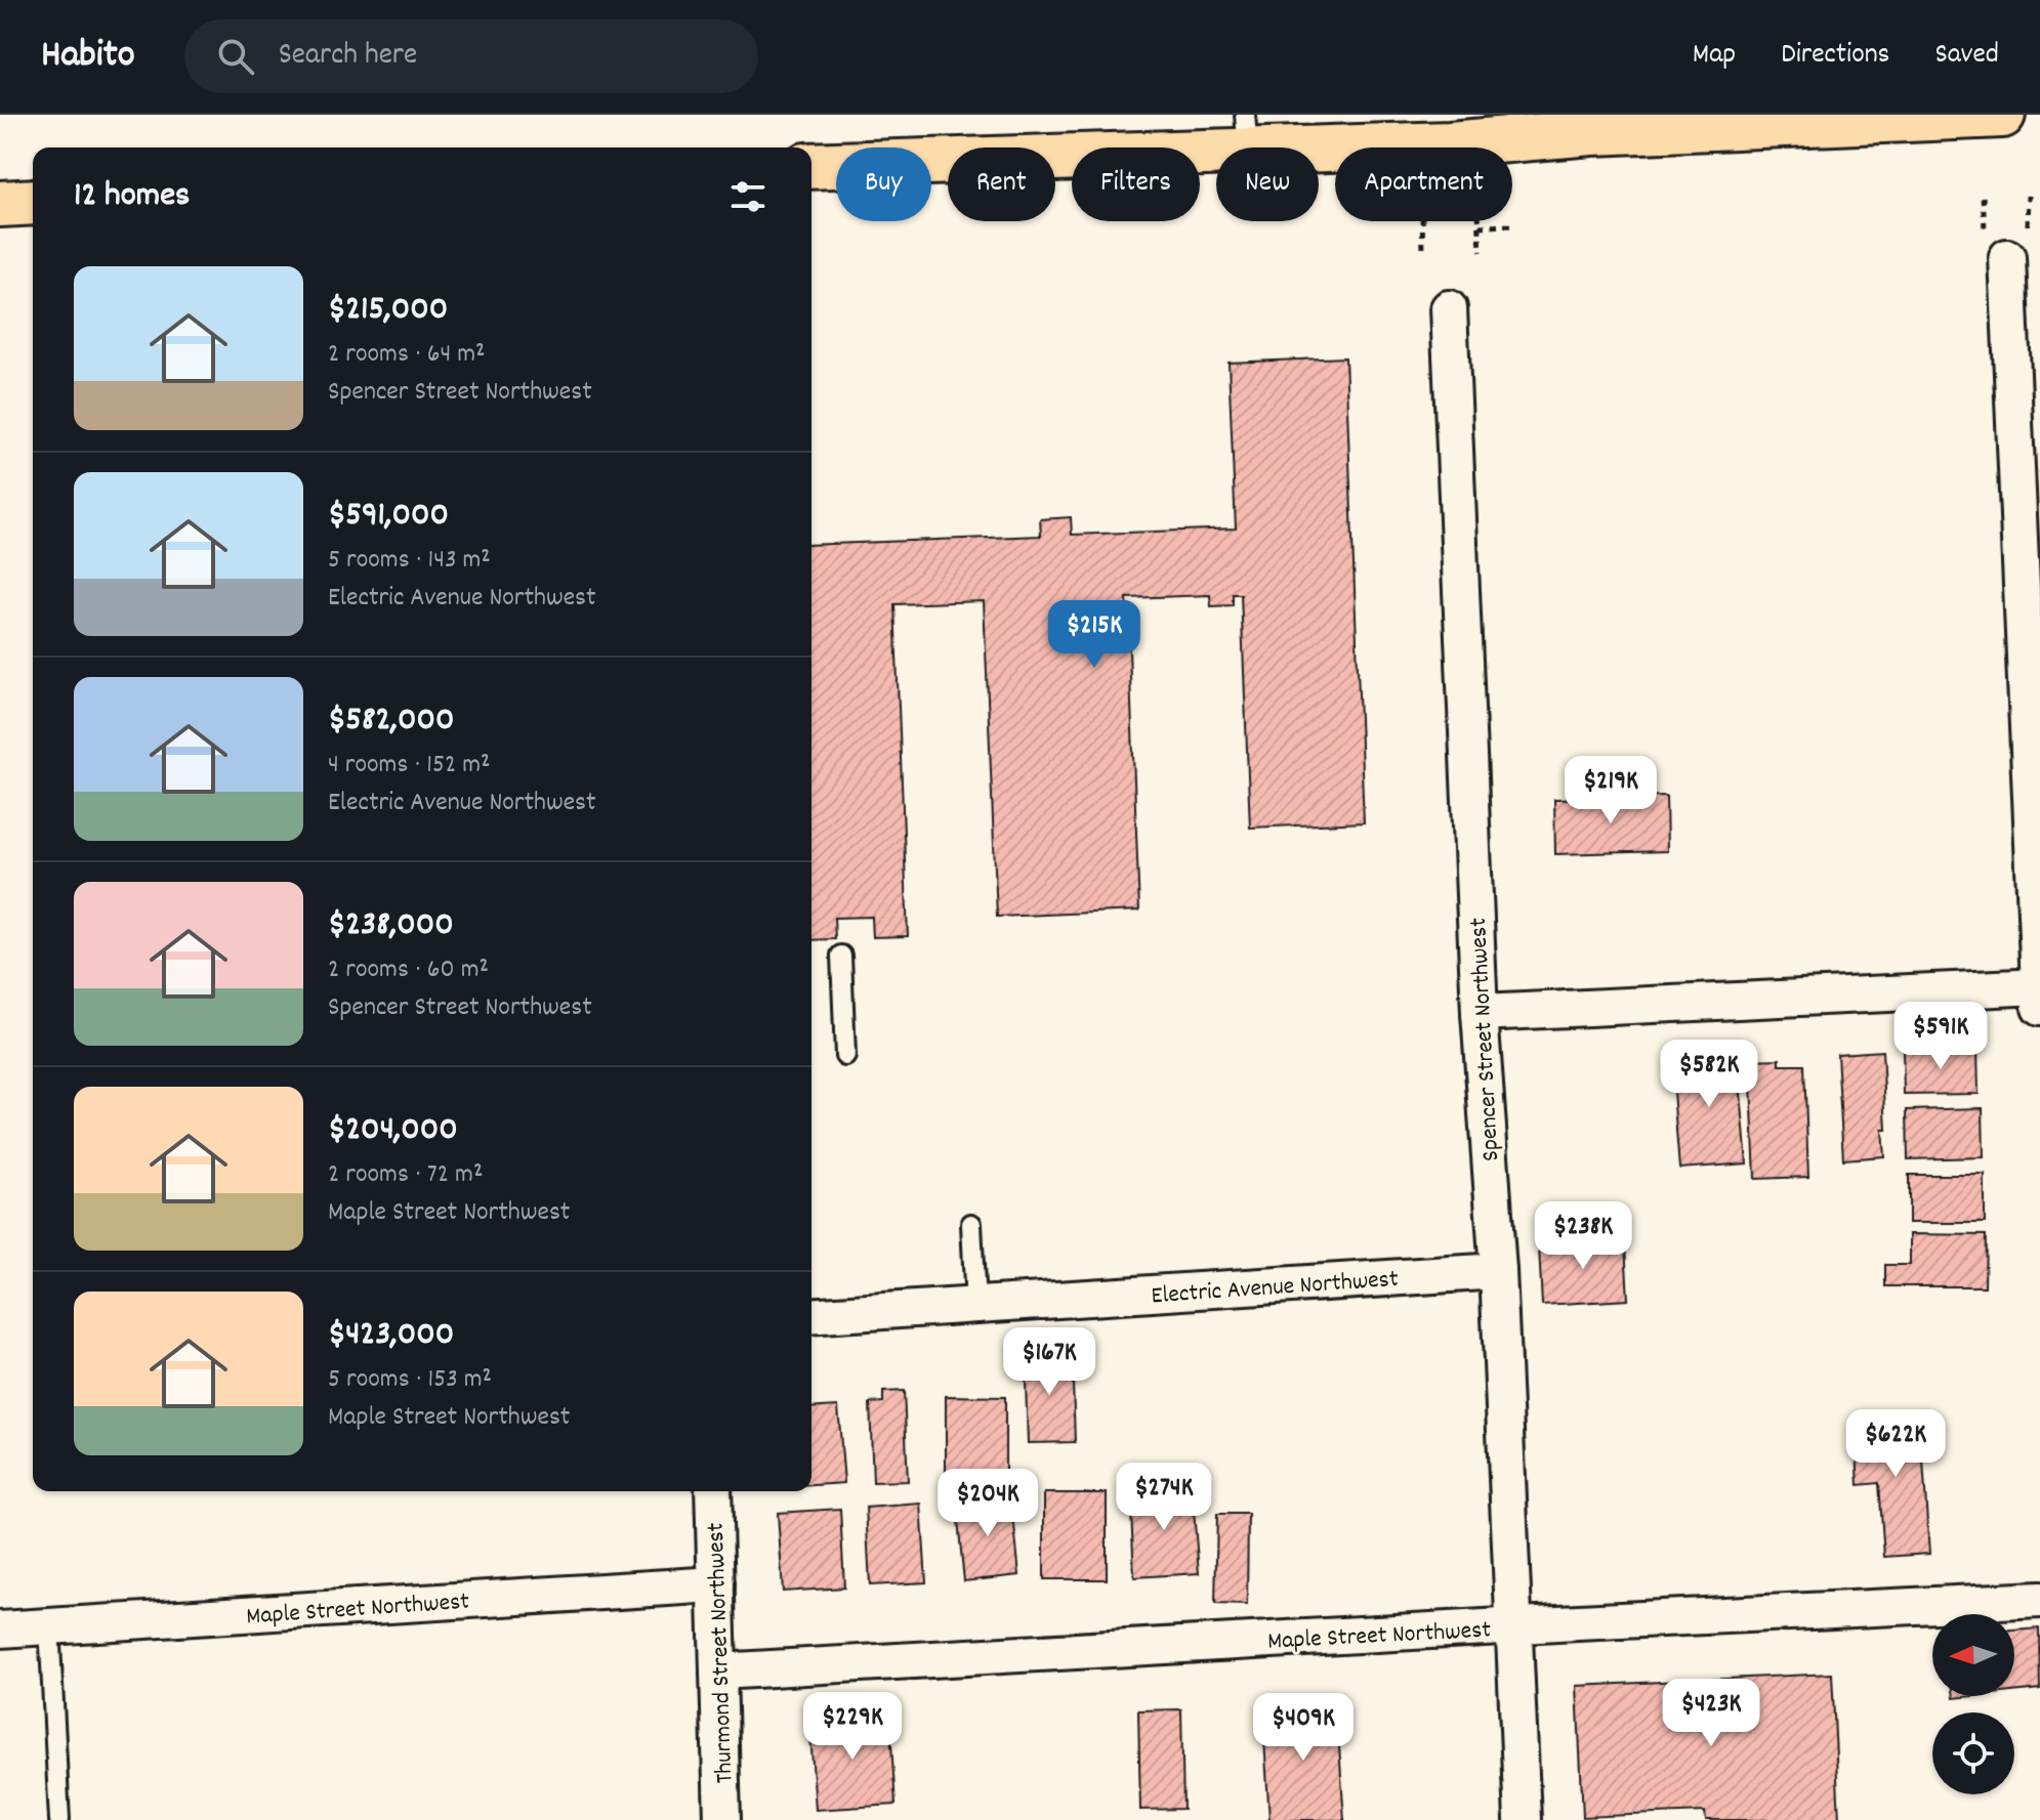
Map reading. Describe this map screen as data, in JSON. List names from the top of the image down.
{
  "streets": {
    "street": [
      "Spencer Street Northwest",
      "Electric Avenue Northwest",
      "Maple Street Northwest",
      "Thurmond Street Northwest"
    ]
  },
  "crossings": [
    ["Spencer Street Northwest", "Electric Avenue Northwest"],
    ["Spencer Street Northwest", "Maple Street Northwest"],
    ["Maple Street Northwest", "Thurmond Street Northwest"]
  ],
  "north": "left",
  "page": {
    "header": "Habito",
    "search": "Search here",
    "nav": ["Map", "Directions", "Saved"],
    "chip": [
      "Buy",
      "Rent",
      "Filters",
      "New",
      "Apartment"
    ],
    "heading": "12 homes",
    "list": [
      {
        "name": "$215,000",
        "note": "2 rooms · 64 m² · Spencer Street Northwest"
      },
      {
        "name": "$591,000",
        "note": "5 rooms · 143 m² · Electric Avenue Northwest"
      },
      {
        "name": "$582,000",
        "note": "4 rooms · 152 m² · Electric Avenue Northwest"
      },
      {
        "name": "$238,000",
        "note": "2 rooms · 60 m² · Spencer Street Northwest"
      },
      {
        "name": "$204,000",
        "note": "2 rooms · 72 m² · Maple Street Northwest"
      },
      {
        "name": "$423,000",
        "note": "5 rooms · 153 m² · Maple Street Northwest"
      }
    ],
    "price": [
      "$215K",
      "$219K",
      "$591K",
      "$582K",
      "$238K",
      "$167K",
      "$622K",
      "$274K",
      "$204K",
      "$423K",
      "$229K",
      "$409K"
    ]
  }
}
